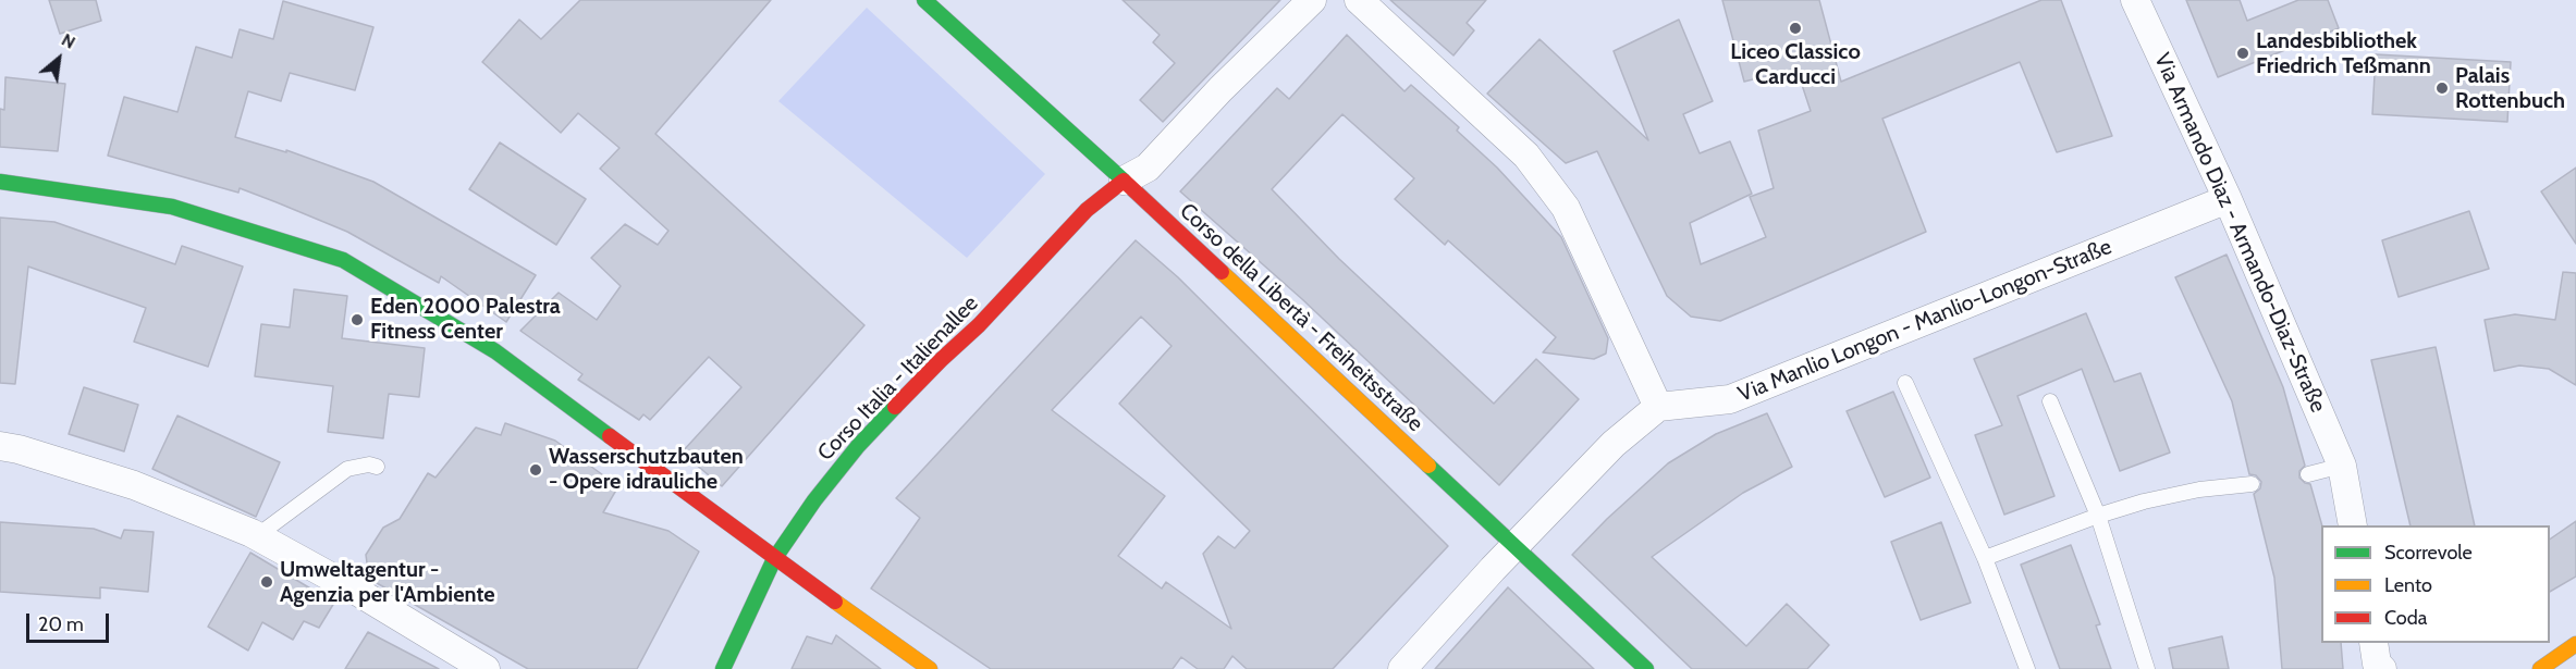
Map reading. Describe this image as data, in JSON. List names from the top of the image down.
{
  "streets": {
    "main road": ["Corso della Libertà - Freiheitsstraße", "Corso Italia - Italienallee"],
    "street": ["Via Armando Diaz - Armando-Diaz-Straße", "Via Manlio Longon - Manlio-Longon-Straße"]
  },
  "crossings": [
    ["Via Armando Diaz - Armando-Diaz-Straße", "Via Manlio Longon - Manlio-Longon-Straße"],
    ["Corso della Libertà - Freiheitsstraße", "Corso Italia - Italienallee"]
  ],
  "places": [
    "Liceo Classico Carducci",
    "Landesbibliothek Friedrich Teßmann",
    "Palais Rottenbuch",
    "Eden 2000 Palestra Fitness Center",
    "Wasserschutzbauten - Opere idrauliche",
    "Umweltagentur - Agenzia per l'Ambiente"
  ],
  "legend": ["Scorrevole", "Lento", "Coda"],
  "scale_bar": "20 m",
  "north": "top right"
}
